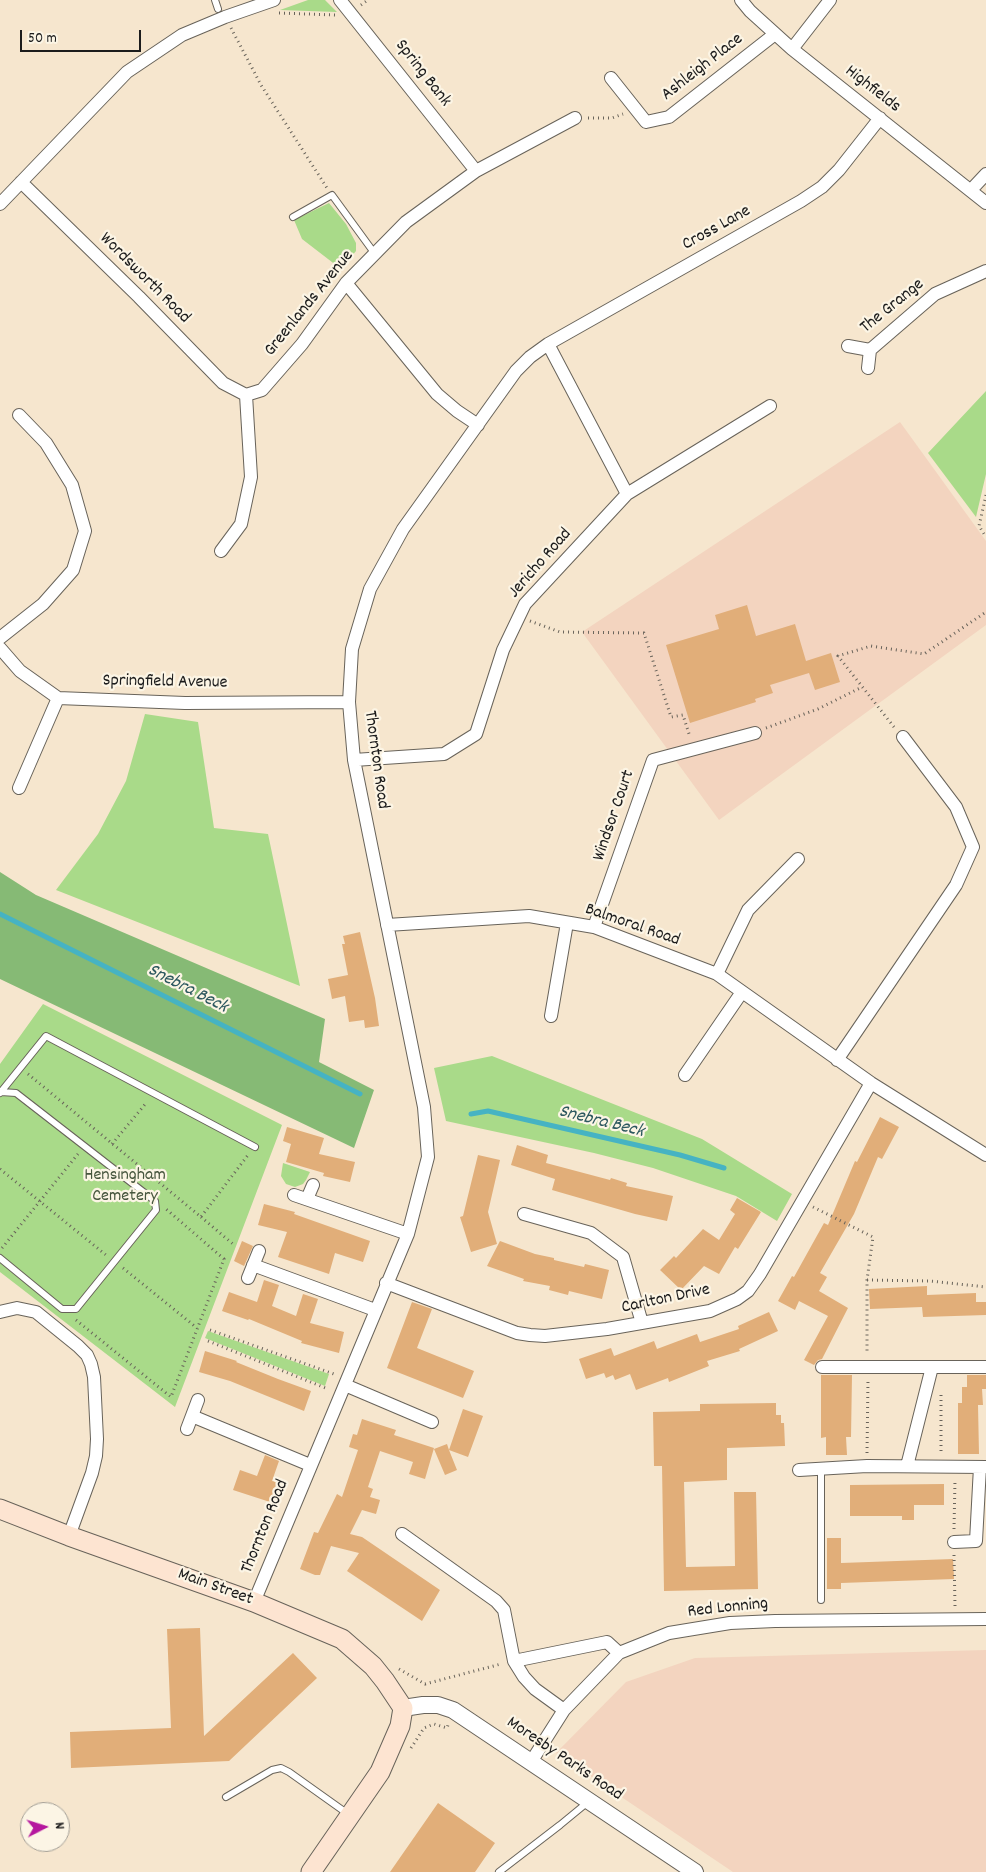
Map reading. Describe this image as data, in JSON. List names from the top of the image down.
{
  "streets": {
    "main road": ["Main Street"],
    "street": [
      "Ashleigh Place",
      "Spring Bank",
      "Highfields",
      "Cross Lane",
      "Wordsworth Road",
      "Greenlands Avenue",
      "The Grange",
      "Jericho Road",
      "Springfield Avenue",
      "Thornton Road",
      "Windsor Court",
      "Balmoral Road",
      "Carlton Drive",
      "Red Lonning",
      "Moresby Parks Road"
    ]
  },
  "crossings": [
    ["Ashleigh Place", "Highfields"],
    ["Spring Bank", "Greenlands Avenue"],
    ["Highfields", "Cross Lane"],
    ["Cross Lane", "Thornton Road"],
    ["Wordsworth Road", "Greenlands Avenue"],
    ["Jericho Road", "Thornton Road"],
    ["Springfield Avenue", "Thornton Road"],
    ["Thornton Road", "Balmoral Road"],
    ["Thornton Road", "Carlton Drive"],
    ["Thornton Road", "Main Street"],
    ["Windsor Court", "Balmoral Road"],
    ["Balmoral Road", "Carlton Drive"],
    ["Main Street", "Moresby Parks Road"],
    ["Red Lonning", "Moresby Parks Road"]
  ],
  "water": ["Snebra Beck"],
  "parks": ["Hensingham Cemetery"],
  "scale_bar": "50 m",
  "north": "right"
}
